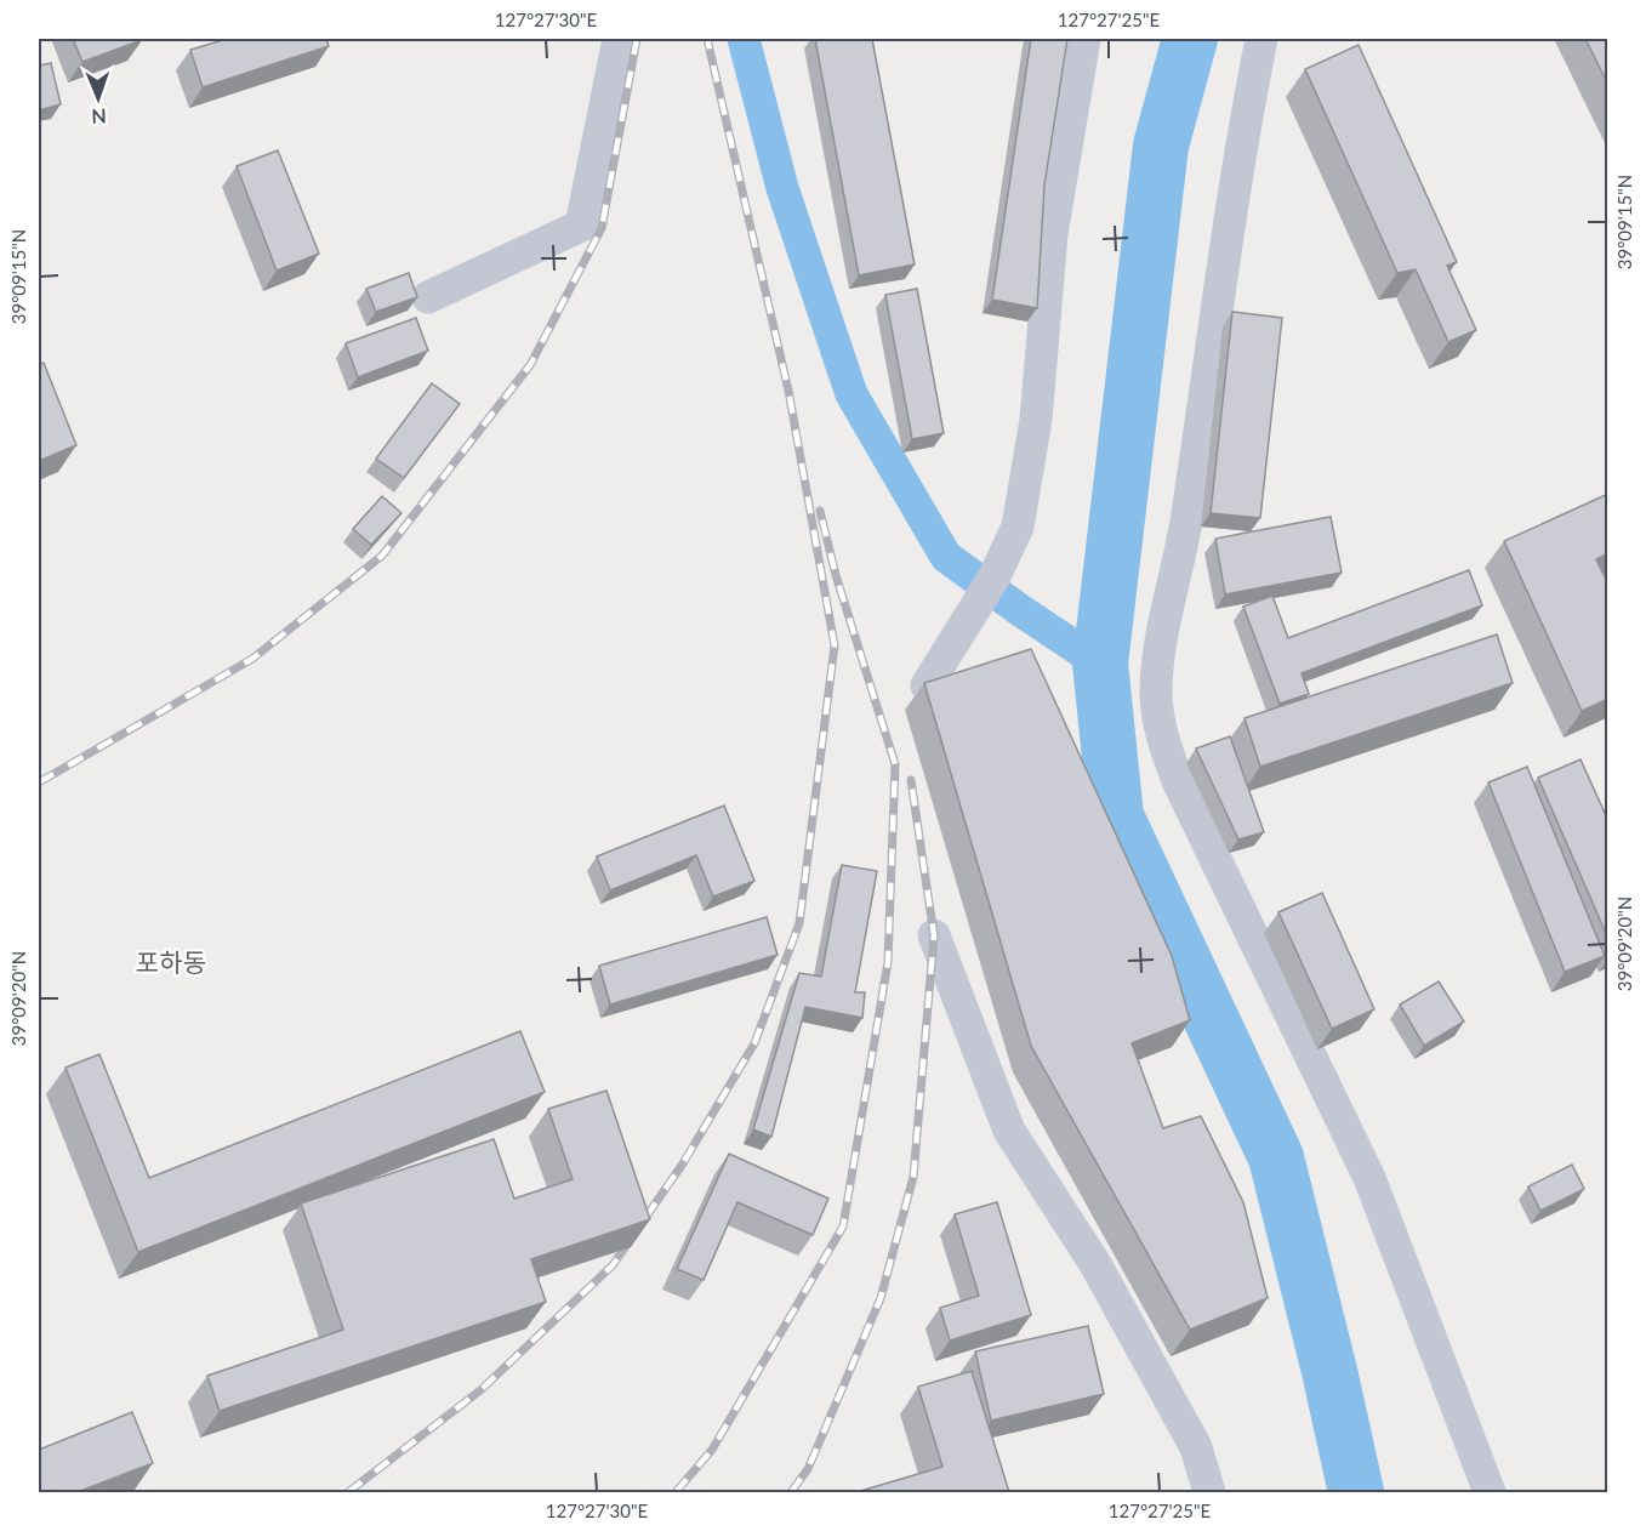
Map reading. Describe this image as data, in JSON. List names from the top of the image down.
{
  "districts": ["포하동"],
  "north": "bottom",
  "coordinates": [
    "127°27'30\"E",
    "127°27'25\"E",
    "39°09'15\"N",
    "39°09'20\"N"
  ]
}
